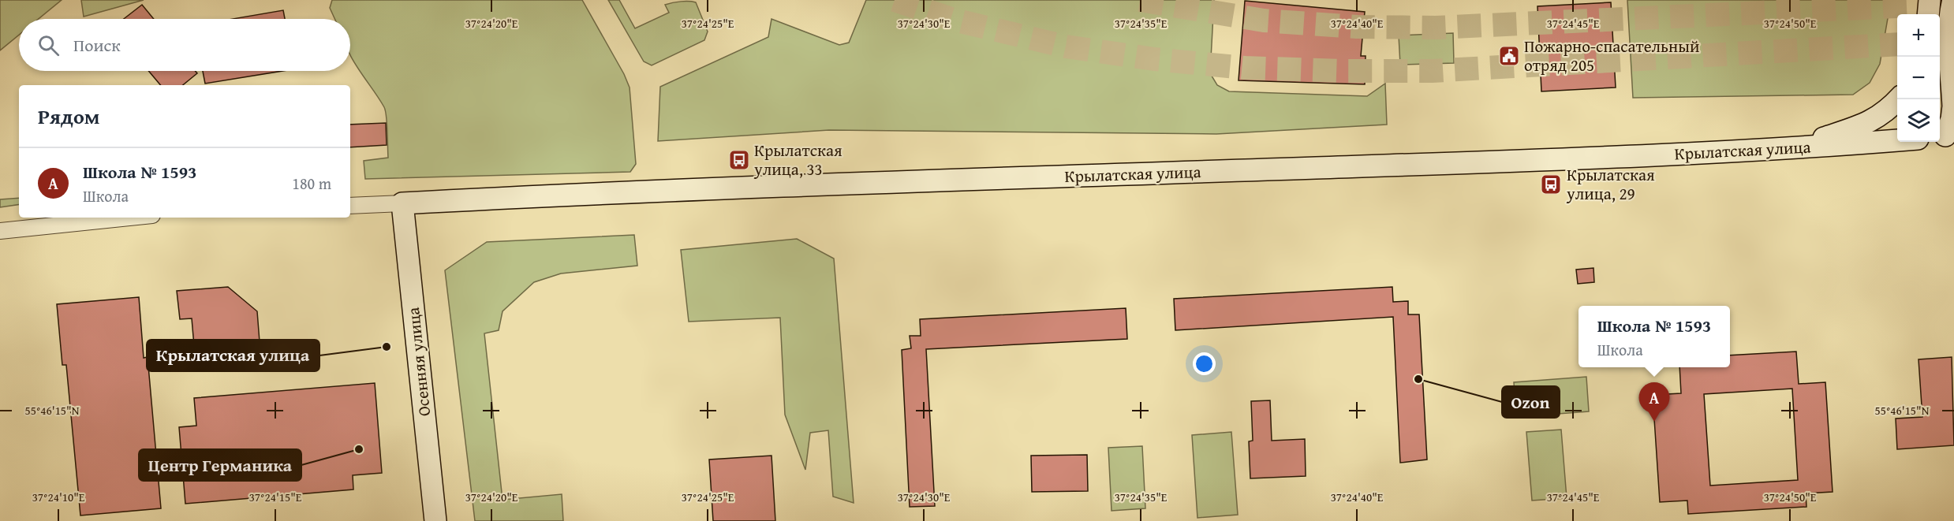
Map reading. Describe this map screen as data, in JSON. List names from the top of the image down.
{
  "streets": {
    "main road": ["Крылатская улица", "Осенняя улица"]
  },
  "crossings": [
    ["Крылатская улица", "Осенняя улица"]
  ],
  "places": {
    "public building": ["Пожарно-спасательный отряд 205"],
    "bus stop": ["Крылатская улица, 33", "Крылатская улица, 29"],
    "other": ["Крылатская улица", "Ozon", "Центр Германика"]
  },
  "page": {
    "map_buttons": ["+", "−"],
    "search": "Поиск",
    "heading": "Рядом",
    "list": [
      {
        "mark": "A",
        "name": "Школа № 1593",
        "note": "Школа",
        "value": "180 m"
      }
    ],
    "popup": ["Школа № 1593", "Школа"],
    "pins": "A"
  },
  "coordinates": [
    "37°24'20\"E",
    "37°24'25\"E",
    "37°24'30\"E",
    "37°24'35\"E",
    "37°24'40\"E",
    "37°24'45\"E",
    "37°24'50\"E",
    "55°46'15\"N",
    "37°24'10\"E",
    "37°24'15\"E"
  ]
}
